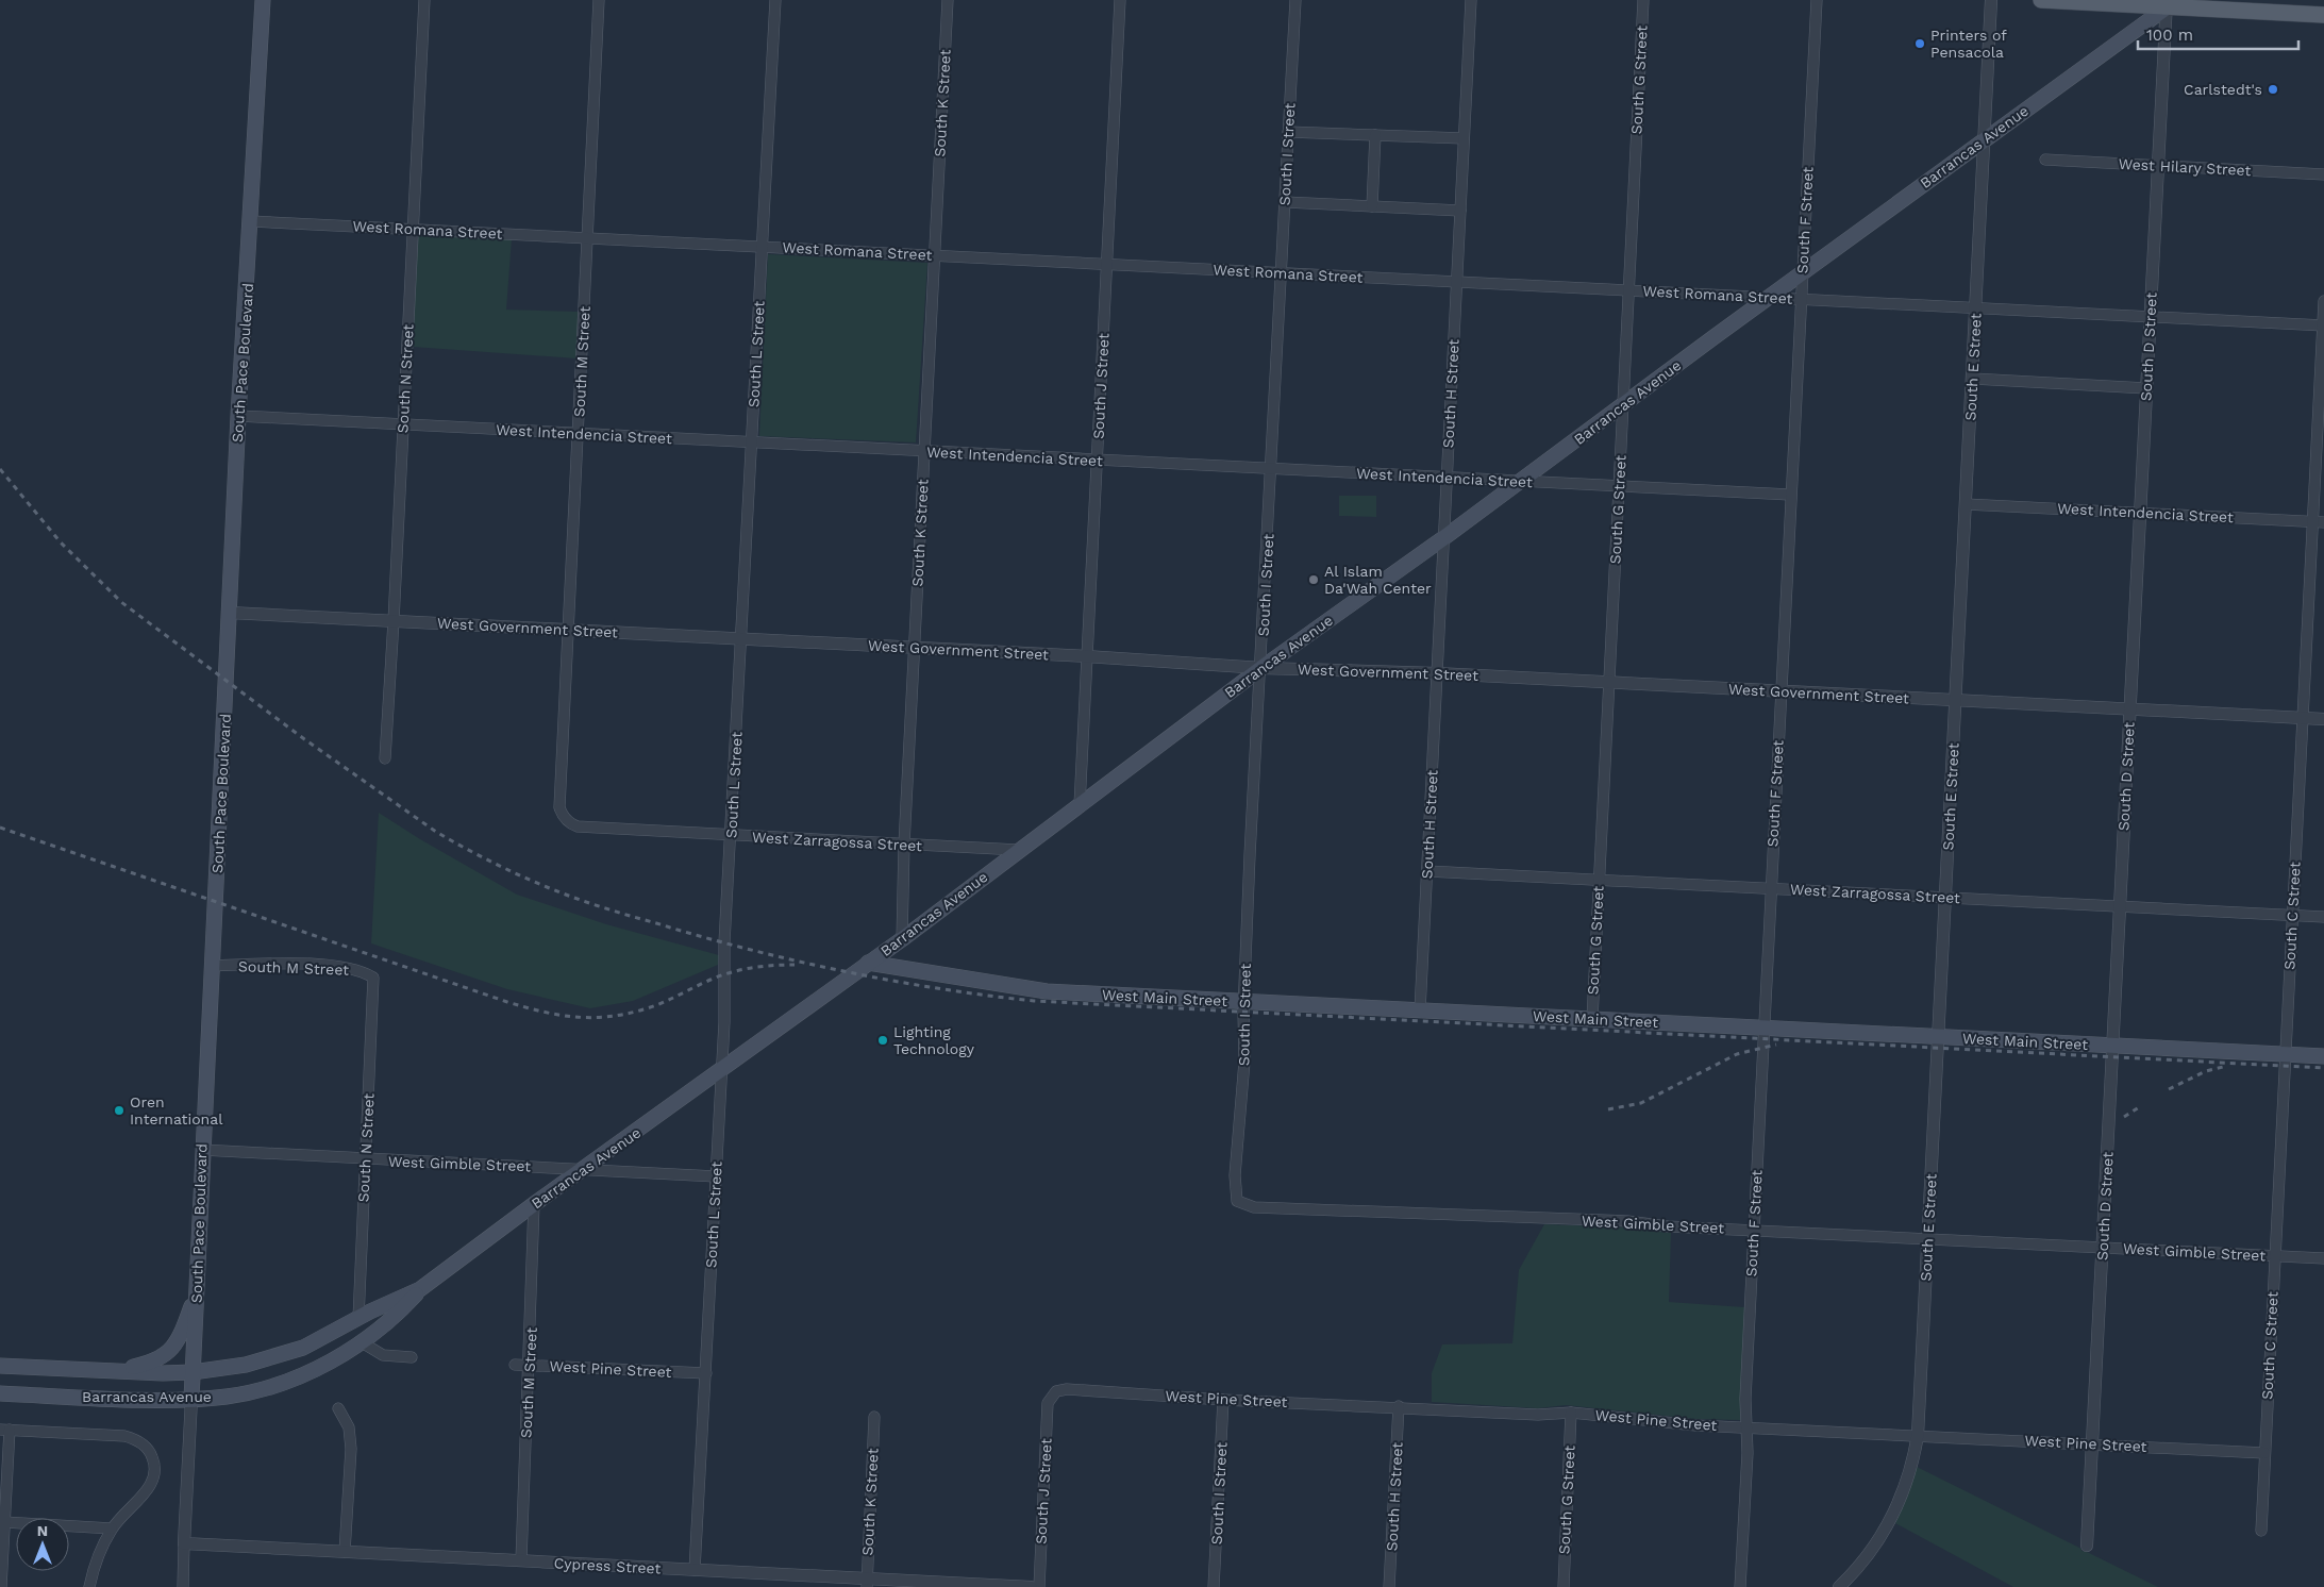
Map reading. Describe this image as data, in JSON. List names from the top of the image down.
{
  "streets": {
    "main road": ["Barrancas Avenue", "South Pace Boulevard", "West Main Street"],
    "street": [
      "South G Street",
      "South K Street",
      "South I Street",
      "West Hilary Street",
      "South F Street",
      "West Romana Street",
      "South D Street",
      "South L Street",
      "South M Street",
      "South E Street",
      "South N Street",
      "South J Street",
      "South H Street",
      "West Intendencia Street",
      "West Government Street",
      "West Zarragossa Street",
      "South C Street",
      "West Gimble Street",
      "West Pine Street",
      "Cypress Street"
    ]
  },
  "crossings": [
    ["South G Street", "Barrancas Avenue"],
    ["South G Street", "West Romana Street"],
    ["South G Street", "West Intendencia Street"],
    ["South G Street", "West Government Street"],
    ["South G Street", "West Zarragossa Street"],
    ["South G Street", "West Main Street"],
    ["South G Street", "West Pine Street"],
    ["South K Street", "Barrancas Avenue"],
    ["South K Street", "West Romana Street"],
    ["South K Street", "West Intendencia Street"],
    ["South K Street", "West Government Street"],
    ["South K Street", "West Zarragossa Street"],
    ["South K Street", "Cypress Street"],
    ["Barrancas Avenue", "South I Street"],
    ["Barrancas Avenue", "South F Street"],
    ["Barrancas Avenue", "West Romana Street"],
    ["Barrancas Avenue", "South D Street"],
    ["Barrancas Avenue", "South L Street"],
    ["Barrancas Avenue", "South M Street"],
    ["Barrancas Avenue", "South Pace Boulevard"],
    ["Barrancas Avenue", "South E Street"],
    ["Barrancas Avenue", "South N Street"],
    ["Barrancas Avenue", "South J Street"],
    ["Barrancas Avenue", "South H Street"],
    ["Barrancas Avenue", "West Intendencia Street"],
    ["Barrancas Avenue", "West Government Street"],
    ["Barrancas Avenue", "West Zarragossa Street"],
    ["Barrancas Avenue", "West Main Street"],
    ["Barrancas Avenue", "West Gimble Street"],
    ["South I Street", "West Romana Street"],
    ["South I Street", "West Intendencia Street"],
    ["South I Street", "West Government Street"],
    ["South I Street", "West Main Street"],
    ["South I Street", "West Gimble Street"],
    ["South I Street", "West Pine Street"],
    ["West Hilary Street", "South D Street"],
    ["South F Street", "West Romana Street"],
    ["South F Street", "West Intendencia Street"],
    ["South F Street", "West Government Street"],
    ["South F Street", "West Zarragossa Street"],
    ["South F Street", "West Main Street"],
    ["South F Street", "West Gimble Street"],
    ["South F Street", "West Pine Street"],
    ["West Romana Street", "South D Street"],
    ["West Romana Street", "South L Street"],
    ["West Romana Street", "South M Street"],
    ["West Romana Street", "South Pace Boulevard"],
    ["West Romana Street", "South E Street"],
    ["West Romana Street", "South N Street"],
    ["West Romana Street", "South J Street"],
    ["West Romana Street", "South H Street"],
    ["West Romana Street", "South C Street"],
    ["South D Street", "West Intendencia Street"],
    ["South D Street", "West Government Street"],
    ["South D Street", "West Zarragossa Street"],
    ["South D Street", "West Main Street"],
    ["South D Street", "West Gimble Street"],
    ["South D Street", "West Pine Street"],
    ["South L Street", "West Intendencia Street"],
    ["South L Street", "West Government Street"],
    ["South L Street", "West Zarragossa Street"],
    ["South L Street", "West Gimble Street"],
    ["South L Street", "West Pine Street"],
    ["South L Street", "Cypress Street"],
    ["South M Street", "South Pace Boulevard"],
    ["South M Street", "South N Street"],
    ["South M Street", "West Intendencia Street"],
    ["South M Street", "West Government Street"],
    ["South M Street", "West Zarragossa Street"],
    ["South M Street", "West Pine Street"],
    ["South M Street", "Cypress Street"],
    ["South Pace Boulevard", "West Intendencia Street"],
    ["South Pace Boulevard", "West Government Street"],
    ["South Pace Boulevard", "West Gimble Street"],
    ["South Pace Boulevard", "Cypress Street"],
    ["South E Street", "West Intendencia Street"],
    ["South E Street", "West Government Street"],
    ["South E Street", "West Zarragossa Street"],
    ["South E Street", "West Main Street"],
    ["South E Street", "West Gimble Street"],
    ["South E Street", "West Pine Street"],
    ["South N Street", "West Intendencia Street"],
    ["South N Street", "West Government Street"],
    ["South N Street", "West Gimble Street"],
    ["South J Street", "West Intendencia Street"],
    ["South J Street", "West Government Street"],
    ["South J Street", "West Pine Street"],
    ["South H Street", "West Intendencia Street"],
    ["South H Street", "West Government Street"],
    ["South H Street", "West Zarragossa Street"],
    ["South H Street", "West Main Street"],
    ["South H Street", "West Pine Street"],
    ["West Intendencia Street", "South C Street"],
    ["West Government Street", "South C Street"],
    ["West Zarragossa Street", "South C Street"],
    ["South C Street", "West Main Street"],
    ["South C Street", "West Gimble Street"],
    ["South C Street", "West Pine Street"]
  ],
  "places": [
    "Printers of Pensacola",
    "Carlstedt's",
    "Al Islam Da'Wah Center",
    "Lighting Technology",
    "Oren International"
  ],
  "scale_bar": "100 m",
  "north": "top"
}
